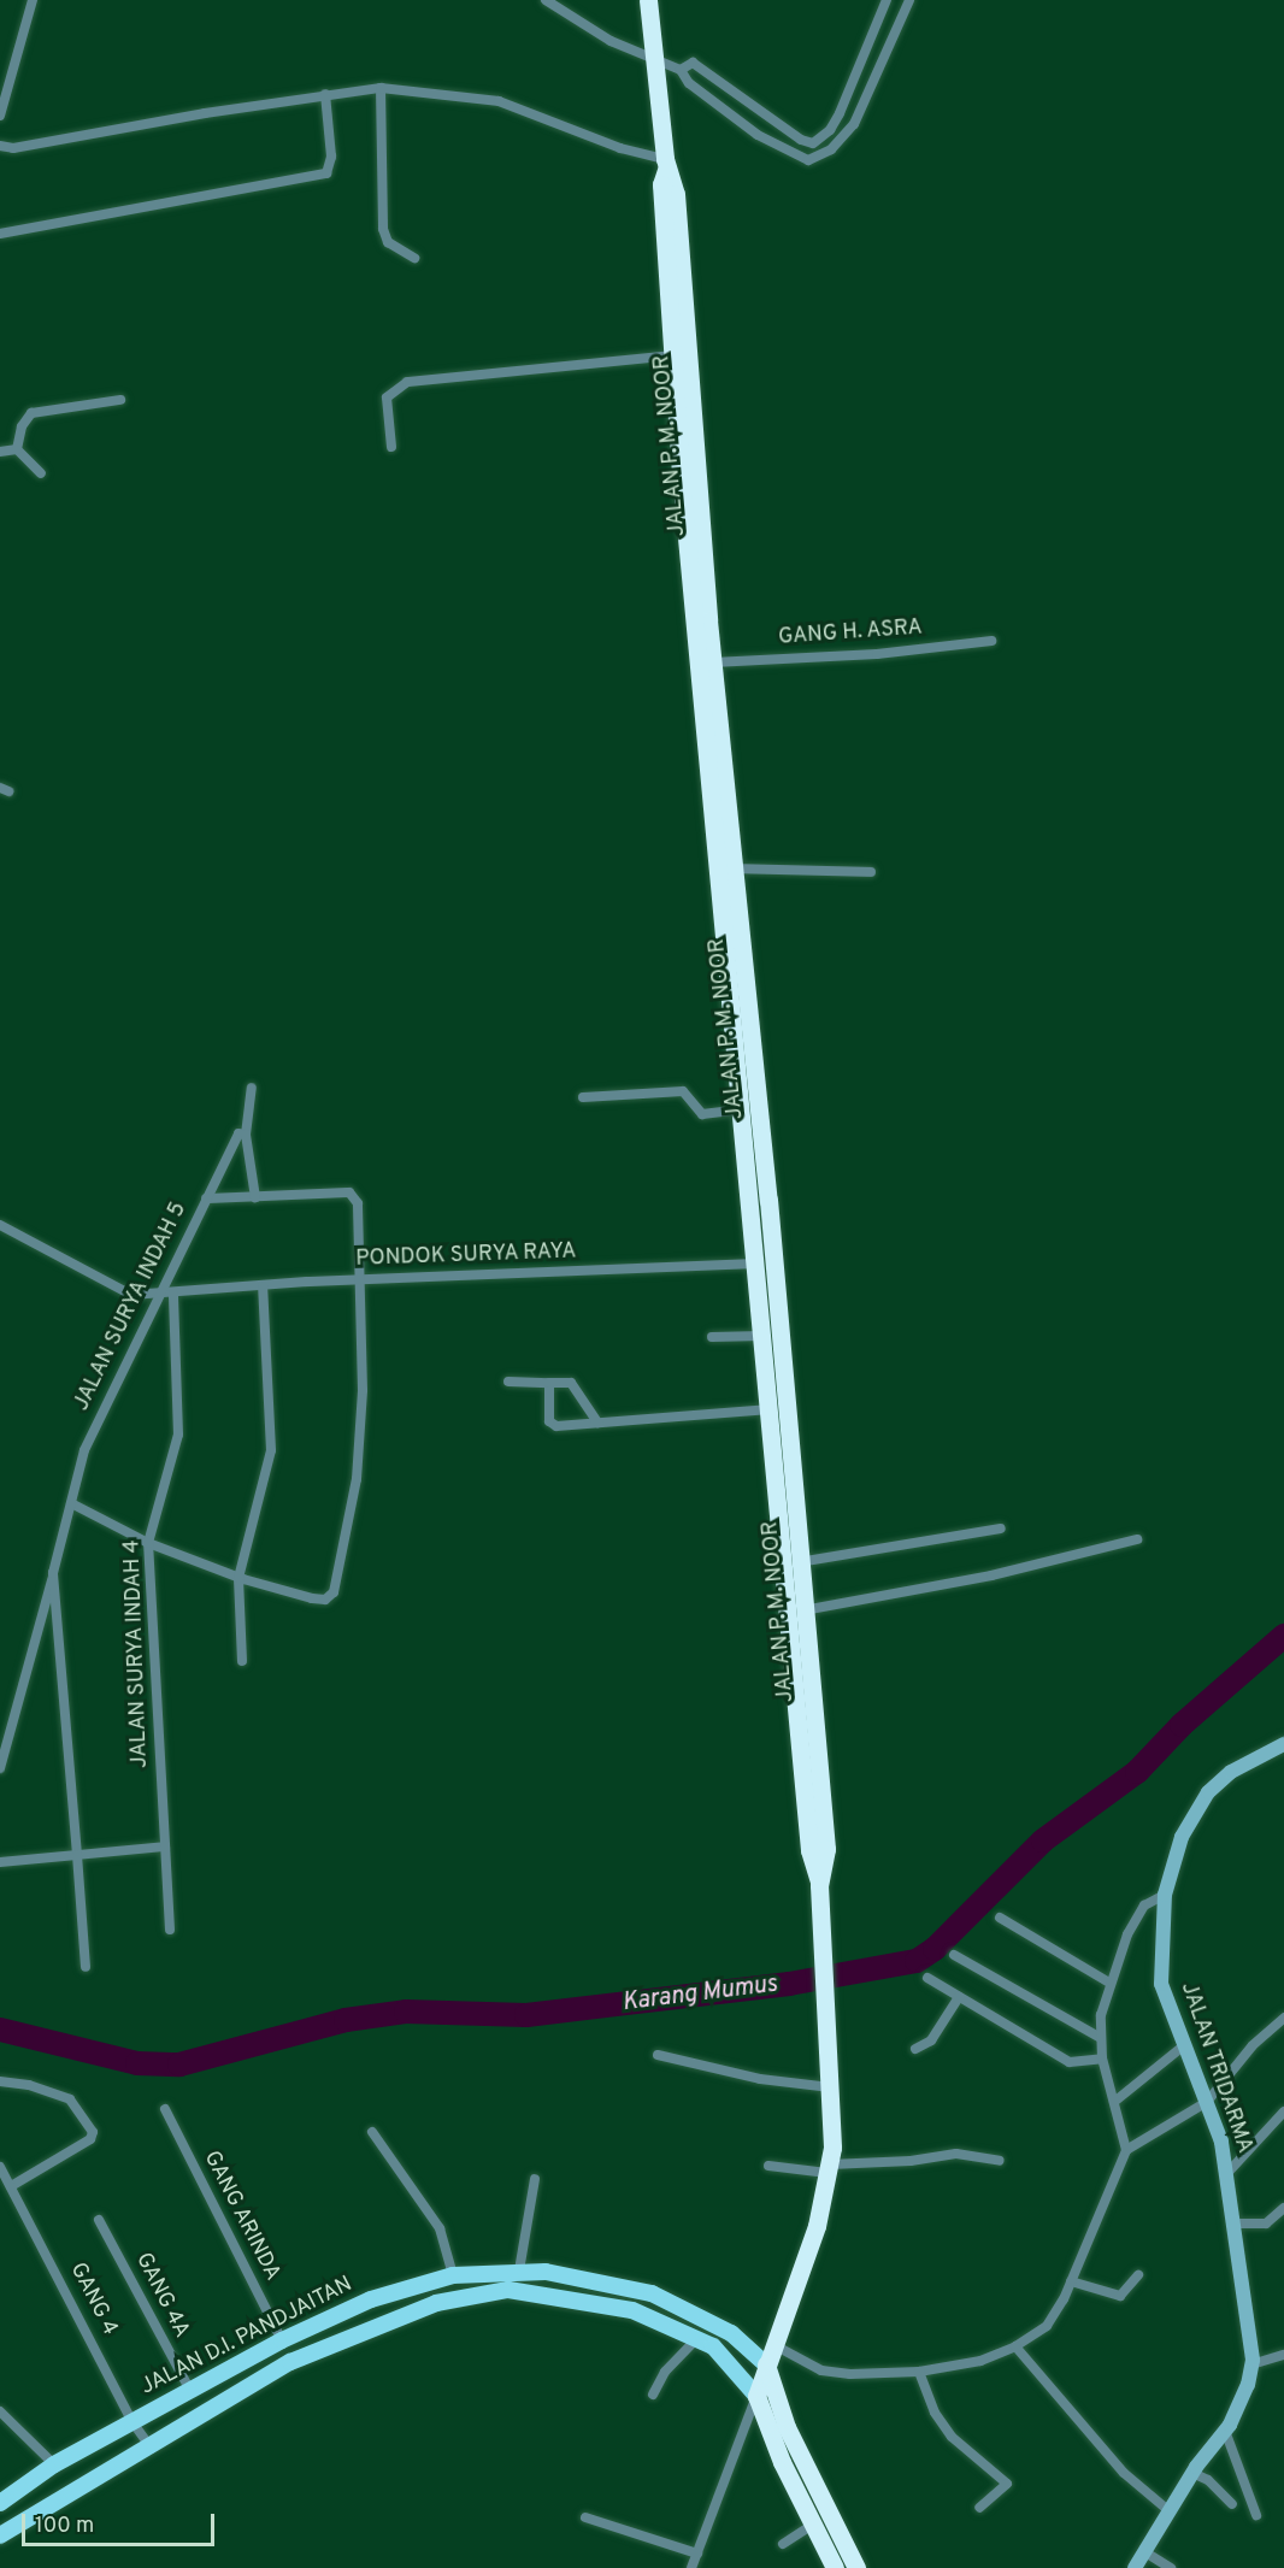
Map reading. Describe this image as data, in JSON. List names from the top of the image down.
{
  "streets": {
    "highway": ["JALAN P. M. NOOR", "JALAN D.I. PANDJAITAN"],
    "street": [
      "GANG H. ASRA",
      "PONDOK SURYA RAYA",
      "JALAN SURYA INDAH 5",
      "JALAN SURYA INDAH 4",
      "JALAN TRIDARMA",
      "GANG ARINDA",
      "GANG 4A",
      "GANG 4"
    ]
  },
  "crossings": [
    ["JALAN P. M. NOOR", "GANG H. ASRA"],
    ["JALAN P. M. NOOR", "PONDOK SURYA RAYA"],
    ["JALAN P. M. NOOR", "JALAN D.I. PANDJAITAN"],
    ["PONDOK SURYA RAYA", "JALAN SURYA INDAH 5"],
    ["PONDOK SURYA RAYA", "JALAN SURYA INDAH 4"],
    ["JALAN SURYA INDAH 5", "JALAN SURYA INDAH 4"],
    ["GANG ARINDA", "JALAN D.I. PANDJAITAN"],
    ["GANG 4A", "JALAN D.I. PANDJAITAN"],
    ["GANG 4", "JALAN D.I. PANDJAITAN"]
  ],
  "water": ["Karang Mumus"],
  "scale_bar": "100 m"
}
